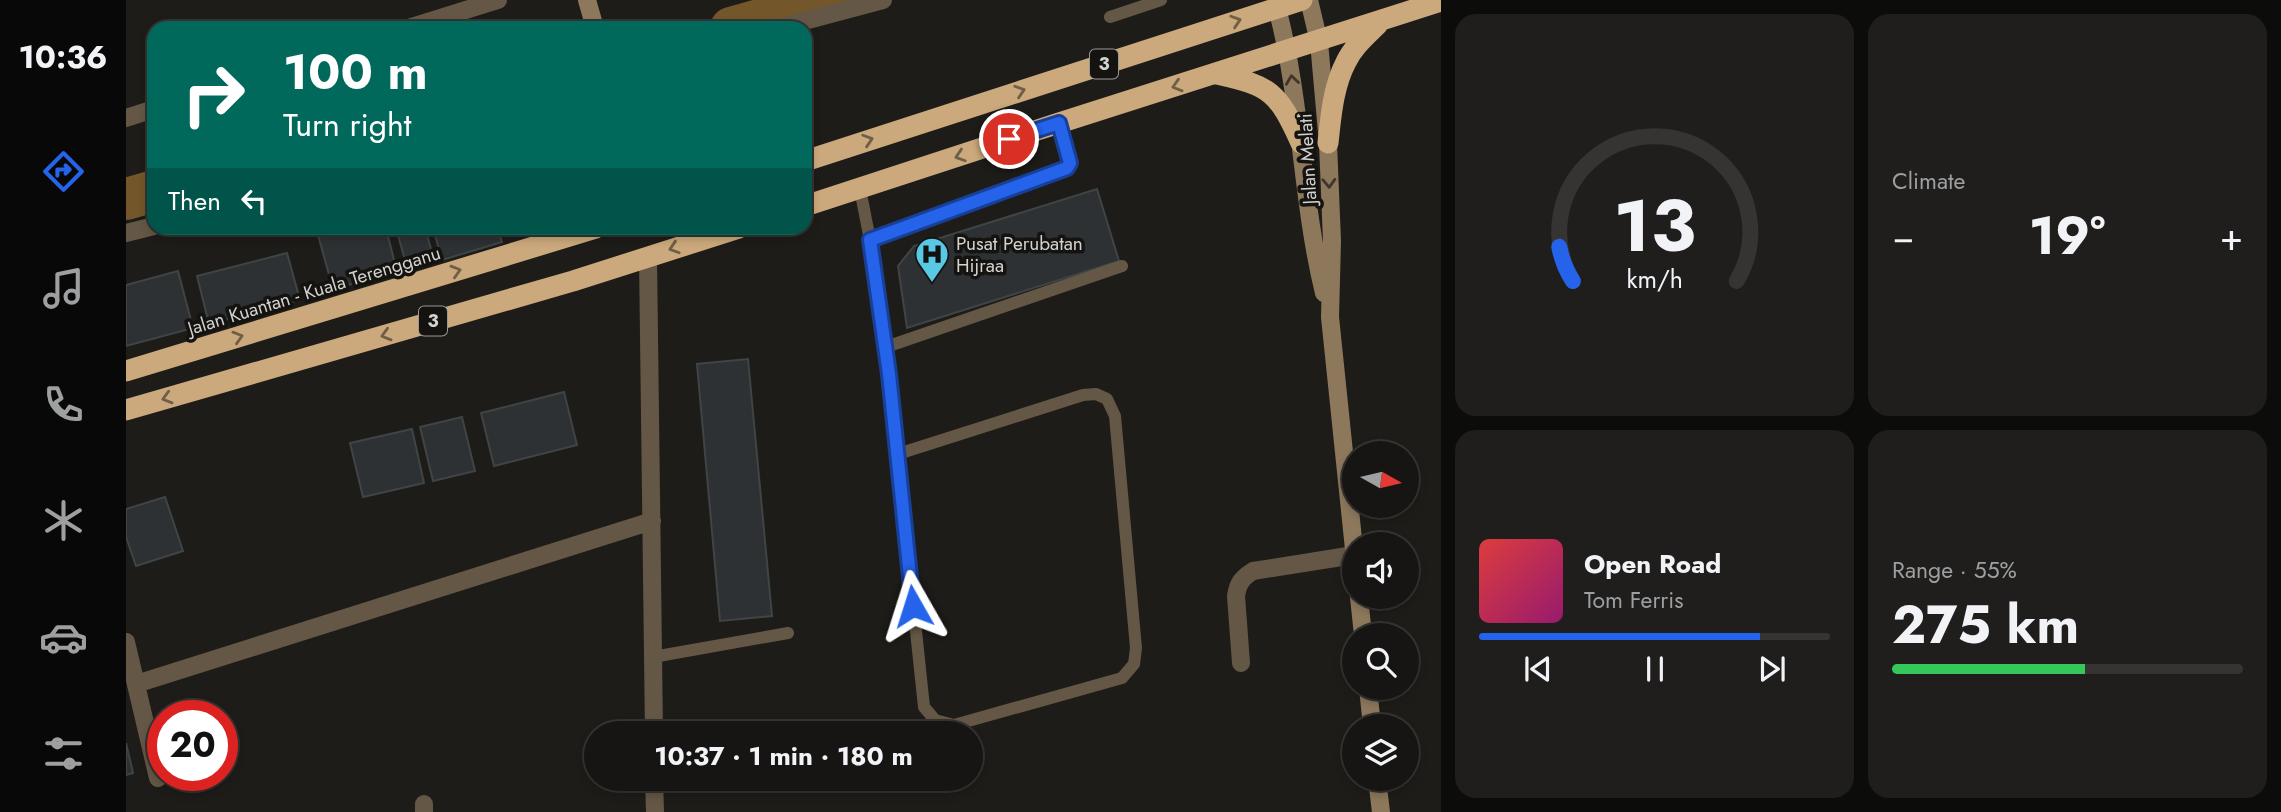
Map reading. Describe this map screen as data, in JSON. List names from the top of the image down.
{
  "streets": {
    "highway": ["3", "Jalan Kuantan - Kuala Terengganu"],
    "street": ["Jalan Melati"]
  },
  "crossings": [
    ["3", "Jalan Melati"]
  ],
  "places": {
    "hospital": ["Pusat Perubatan Hijraa"]
  },
  "north": "right",
  "page": {
    "tabs": "10:36",
    "tile": [
      "Climate",
      ["Range · 55%", "275 km"]
    ],
    "turn": ["100 m", "Turn right"],
    "then": "Then",
    "heat": ["−", "19°", "+"],
    "song": ["Open Road", "Tom Ferris"],
    "limit": "20",
    "trip": "10:37 · 1 min · 180 m",
    "gauge": ["13", "km/h"]
  }
}
